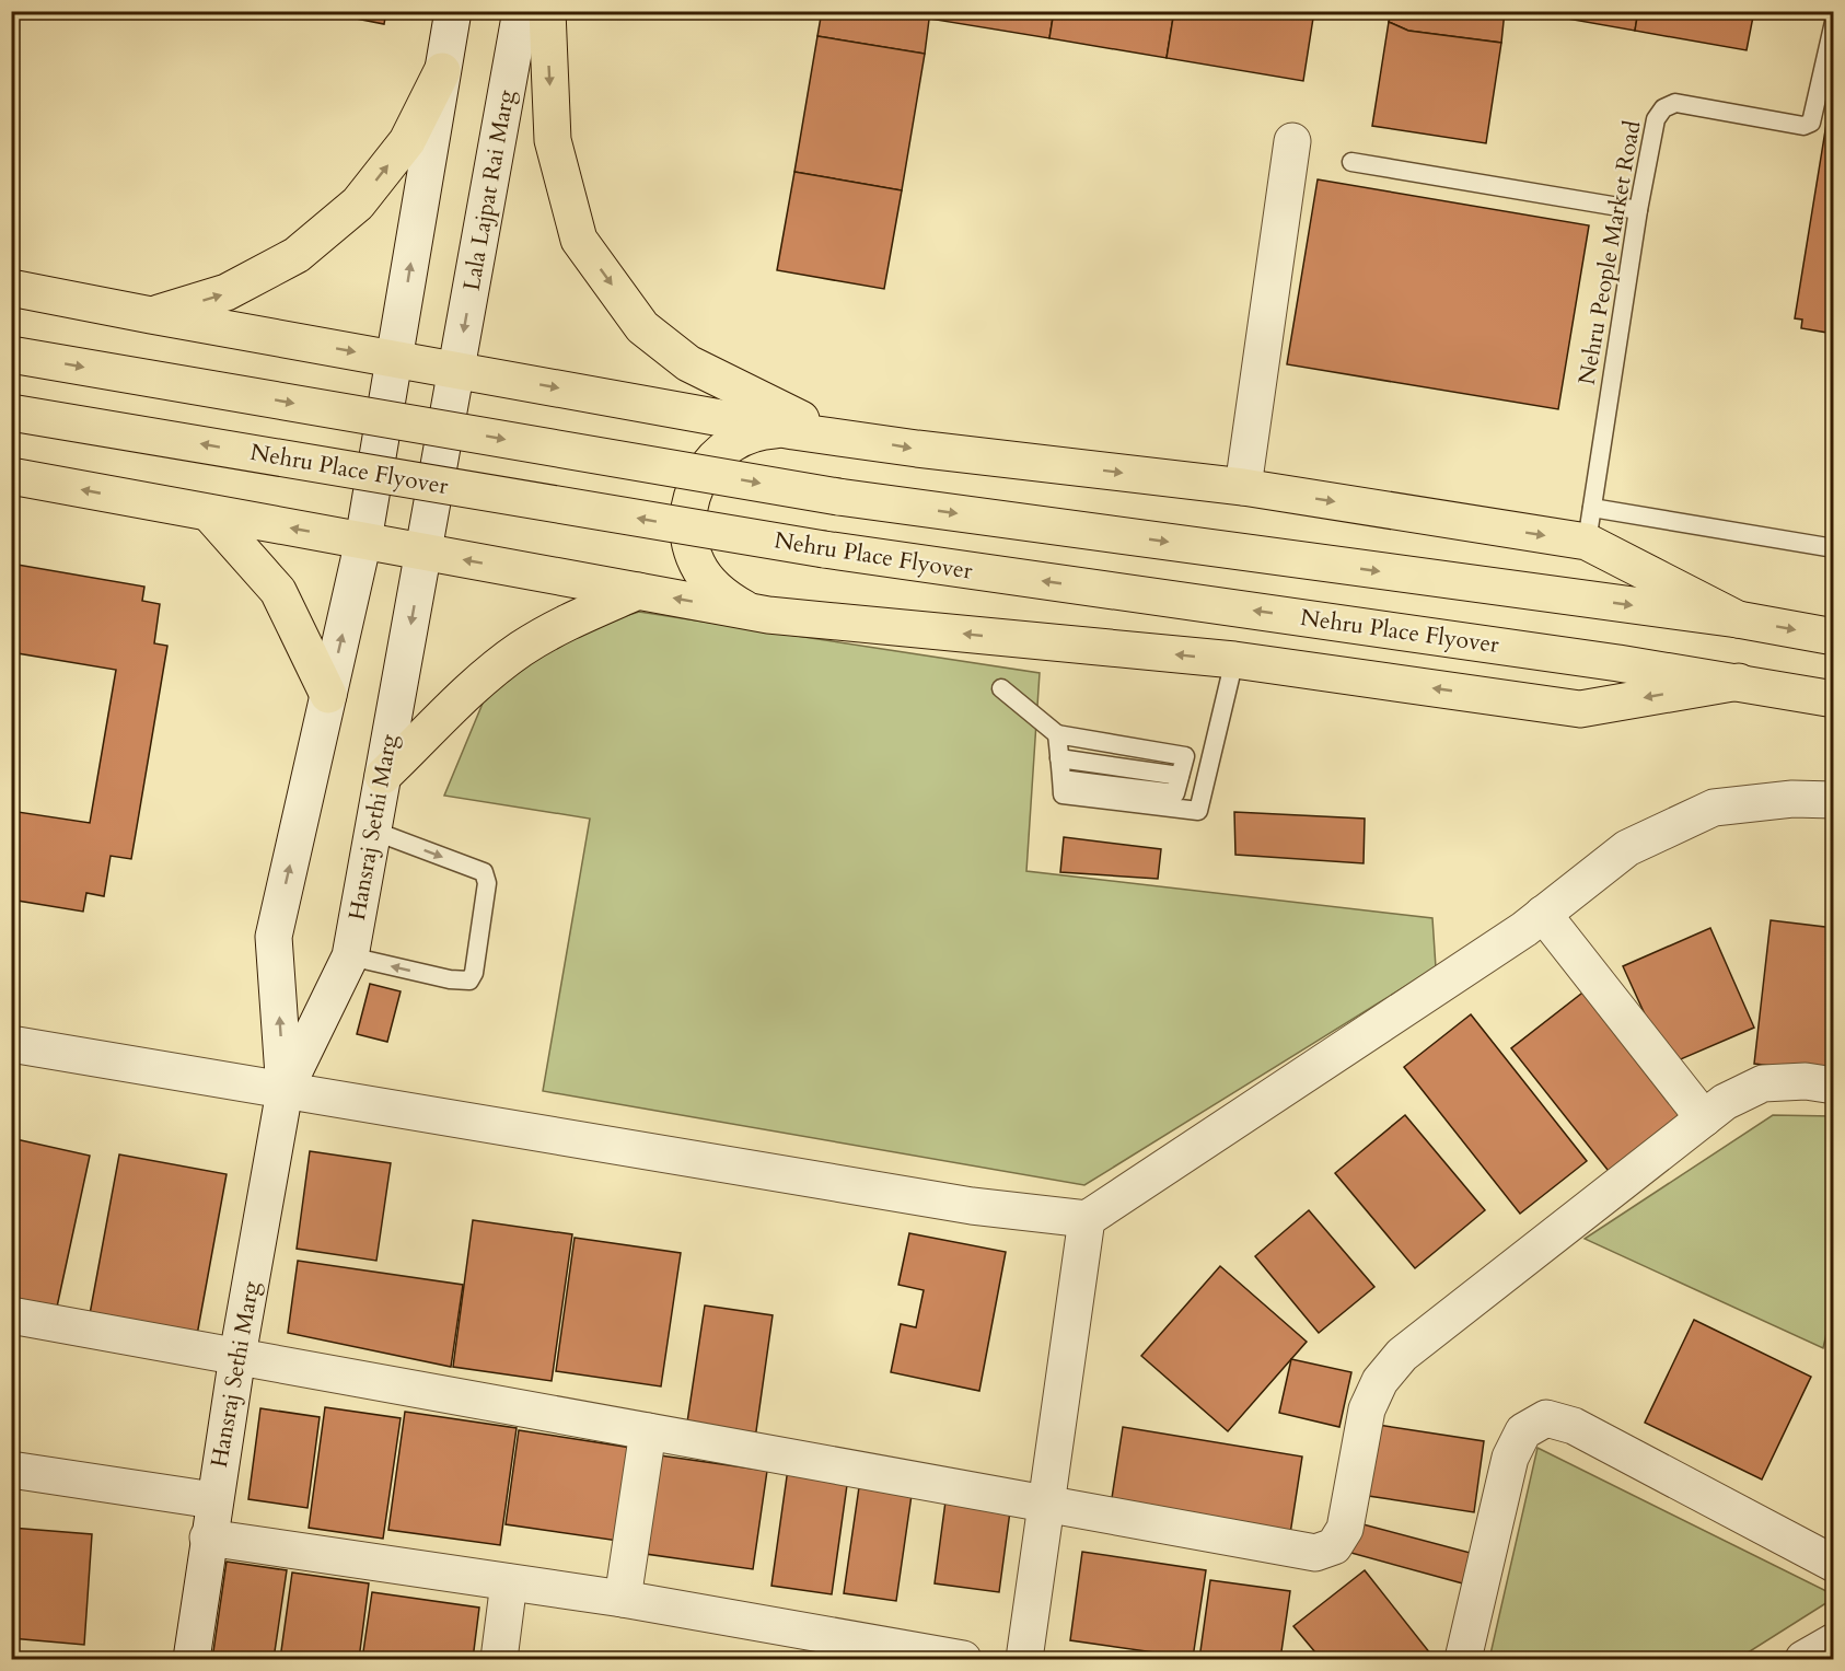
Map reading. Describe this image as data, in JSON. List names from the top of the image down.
{
  "streets": {
    "main road": ["Nehru Place Flyover"],
    "street": ["Lala Lajpat Rai Marg", "Hansraj Sethi Marg"],
    "lane": ["Nehru People Market Road"]
  },
  "crossings": [
    ["Lala Lajpat Rai Marg", "Hansraj Sethi Marg"]
  ]
}
